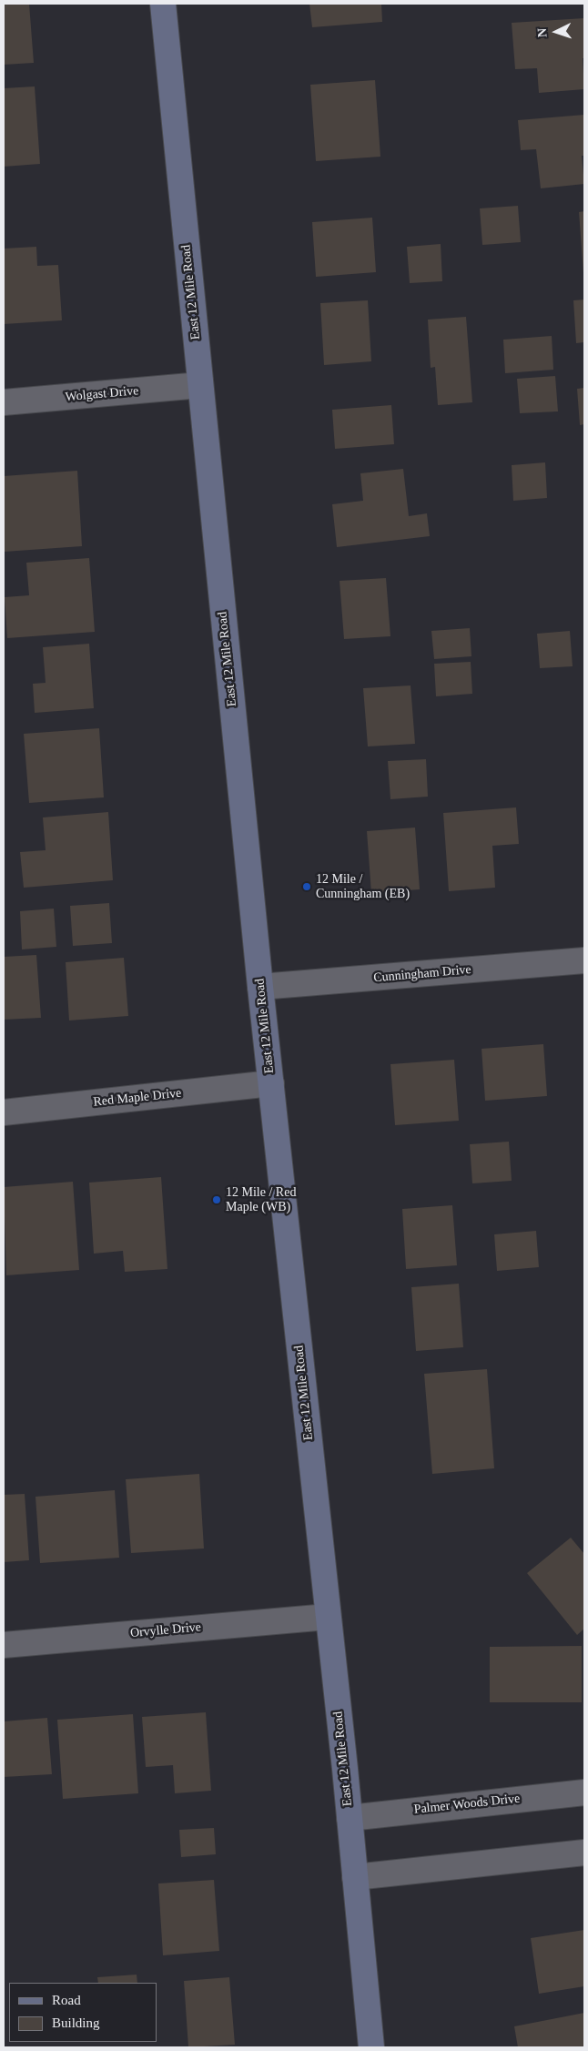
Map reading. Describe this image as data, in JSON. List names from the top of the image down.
{
  "streets": {
    "main road": ["East 12 Mile Road"],
    "street": [
      "Wolgast Drive",
      "Cunningham Drive",
      "Red Maple Drive",
      "Orvylle Drive",
      "Palmer Woods Drive"
    ]
  },
  "crossings": [
    ["East 12 Mile Road", "Wolgast Drive"],
    ["East 12 Mile Road", "Cunningham Drive"],
    ["East 12 Mile Road", "Red Maple Drive"],
    ["East 12 Mile Road", "Orvylle Drive"],
    ["East 12 Mile Road", "Palmer Woods Drive"]
  ],
  "places": ["12 Mile / Cunningham (EB)", "12 Mile / Red Maple (WB)"],
  "legend": ["Road", "Building"],
  "north": "left"
}
